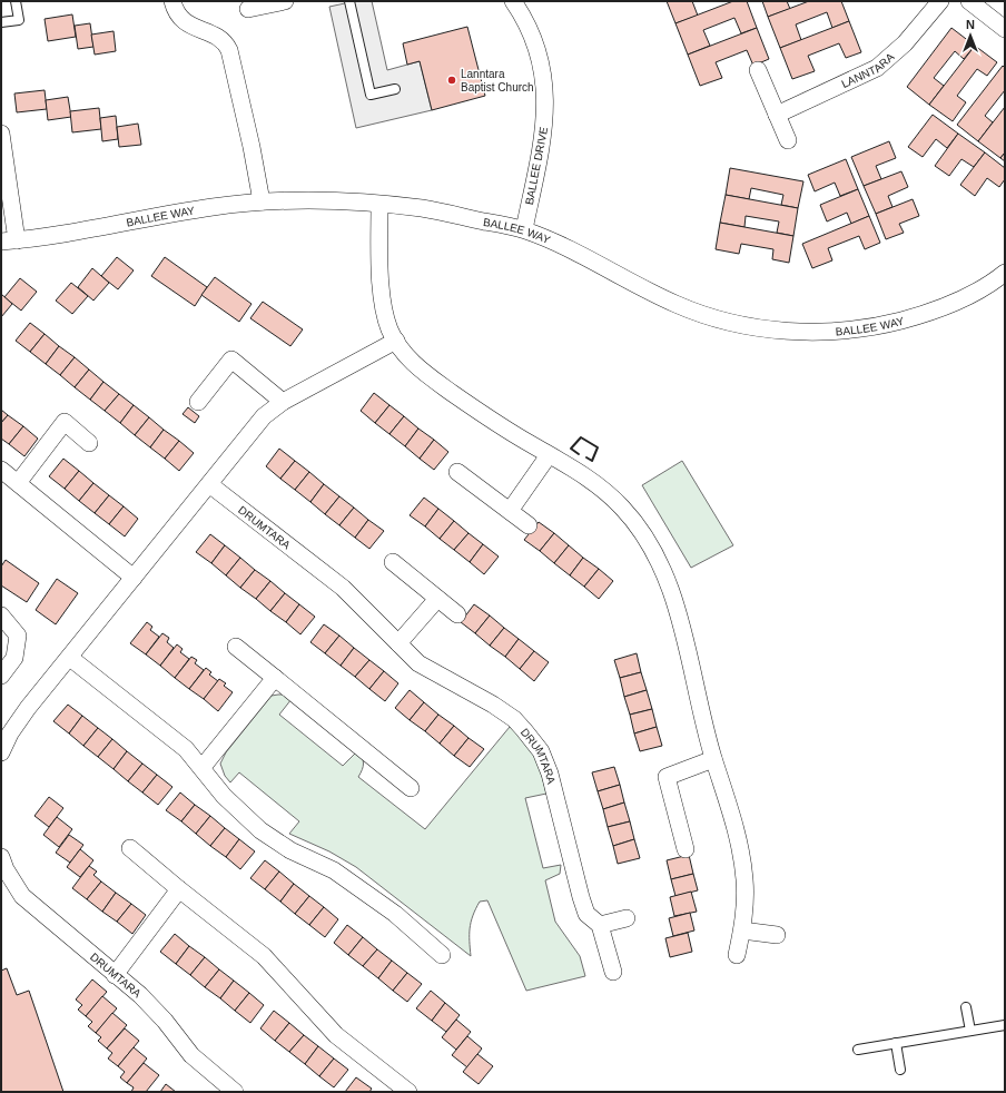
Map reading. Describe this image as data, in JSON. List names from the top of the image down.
{
  "streets": {
    "street": [
      "LANNTARA",
      "BALLEE DRIVE",
      "BALLEE WAY",
      "DRUMTARA"
    ]
  },
  "crossings": [
    ["BALLEE DRIVE", "BALLEE WAY"]
  ],
  "places": ["Lanntara Baptist Church"],
  "north": "top"
}
